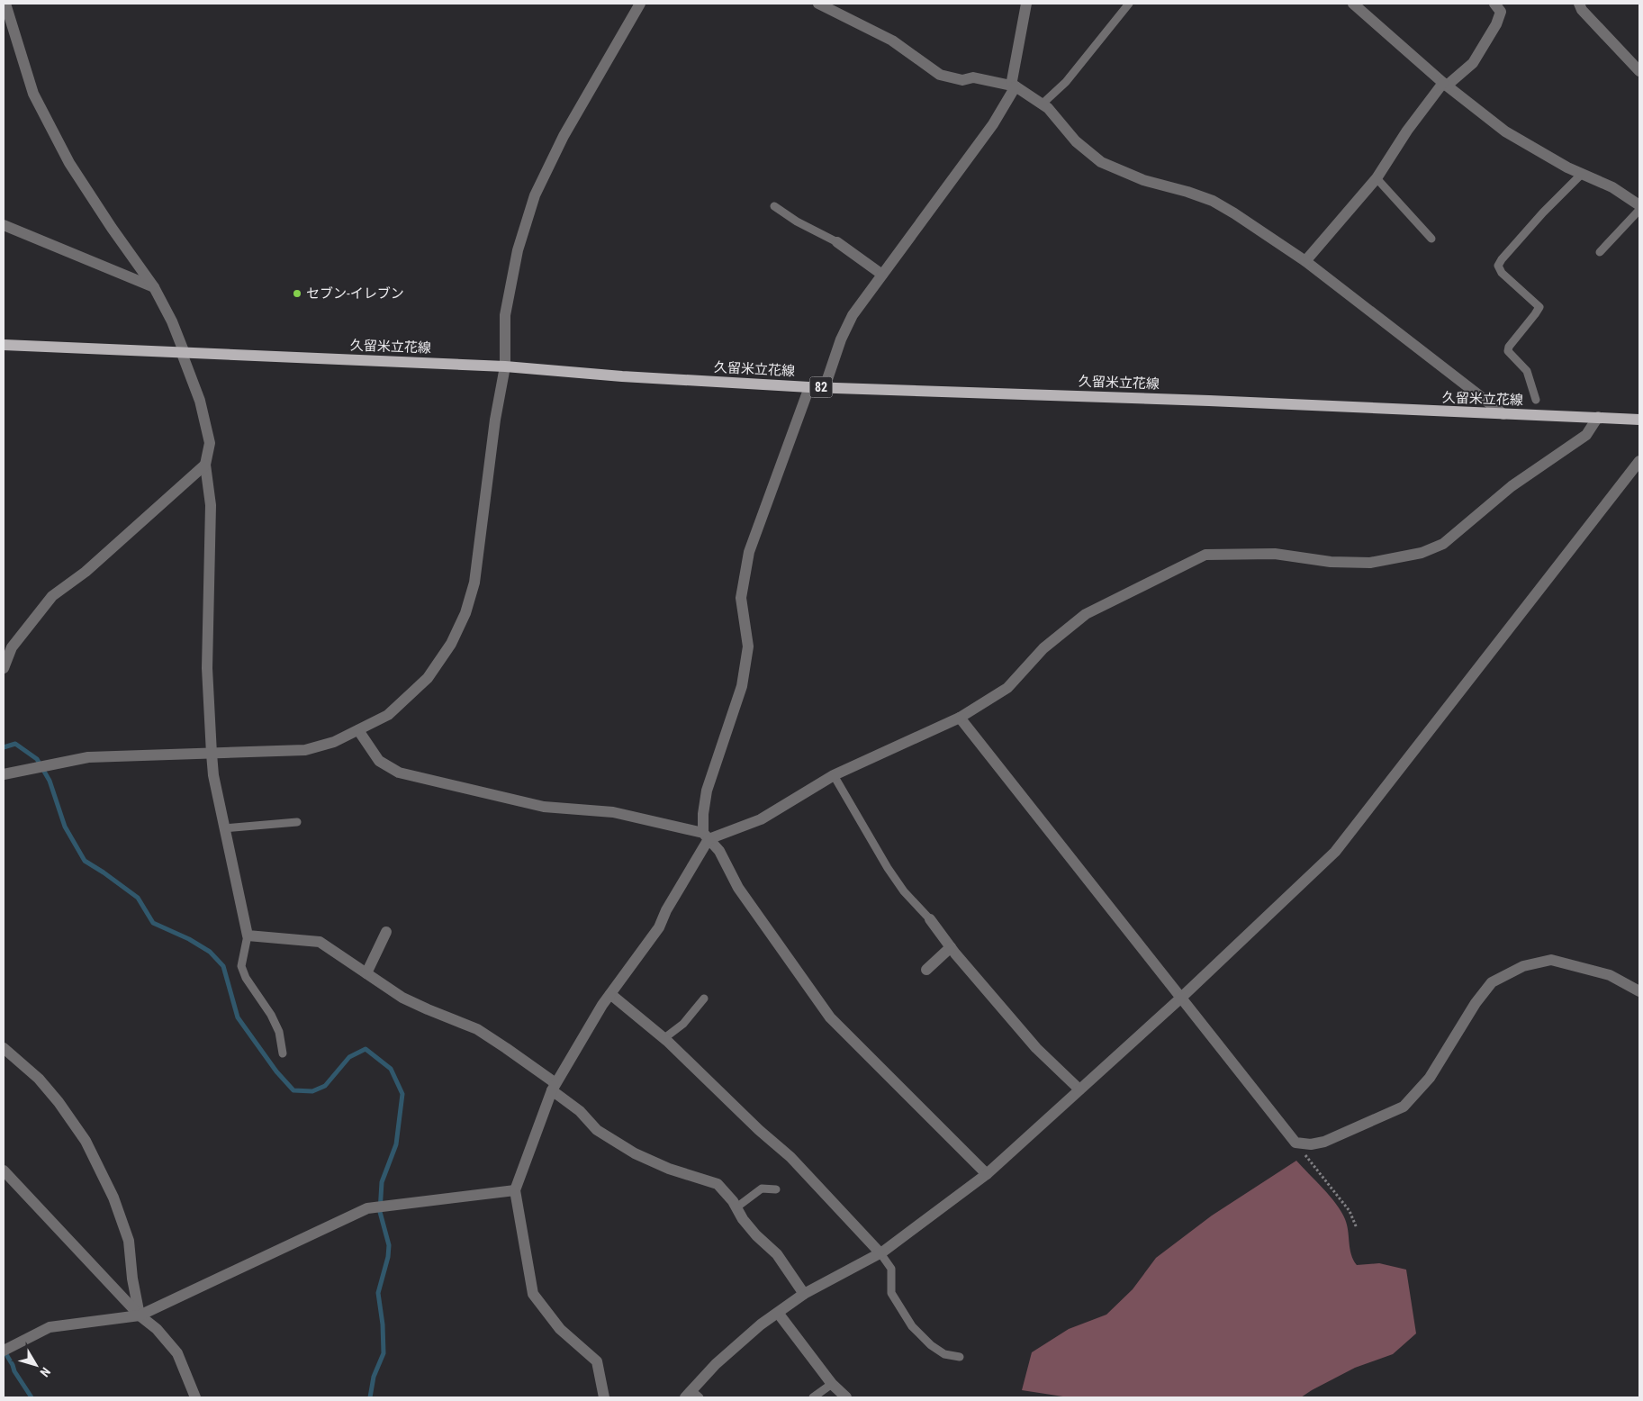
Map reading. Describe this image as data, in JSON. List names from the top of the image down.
{
  "streets": {
    "main road": ["久留米立花線", "82"]
  },
  "places": ["セブン-イレブン"],
  "north": "bottom right"
}
